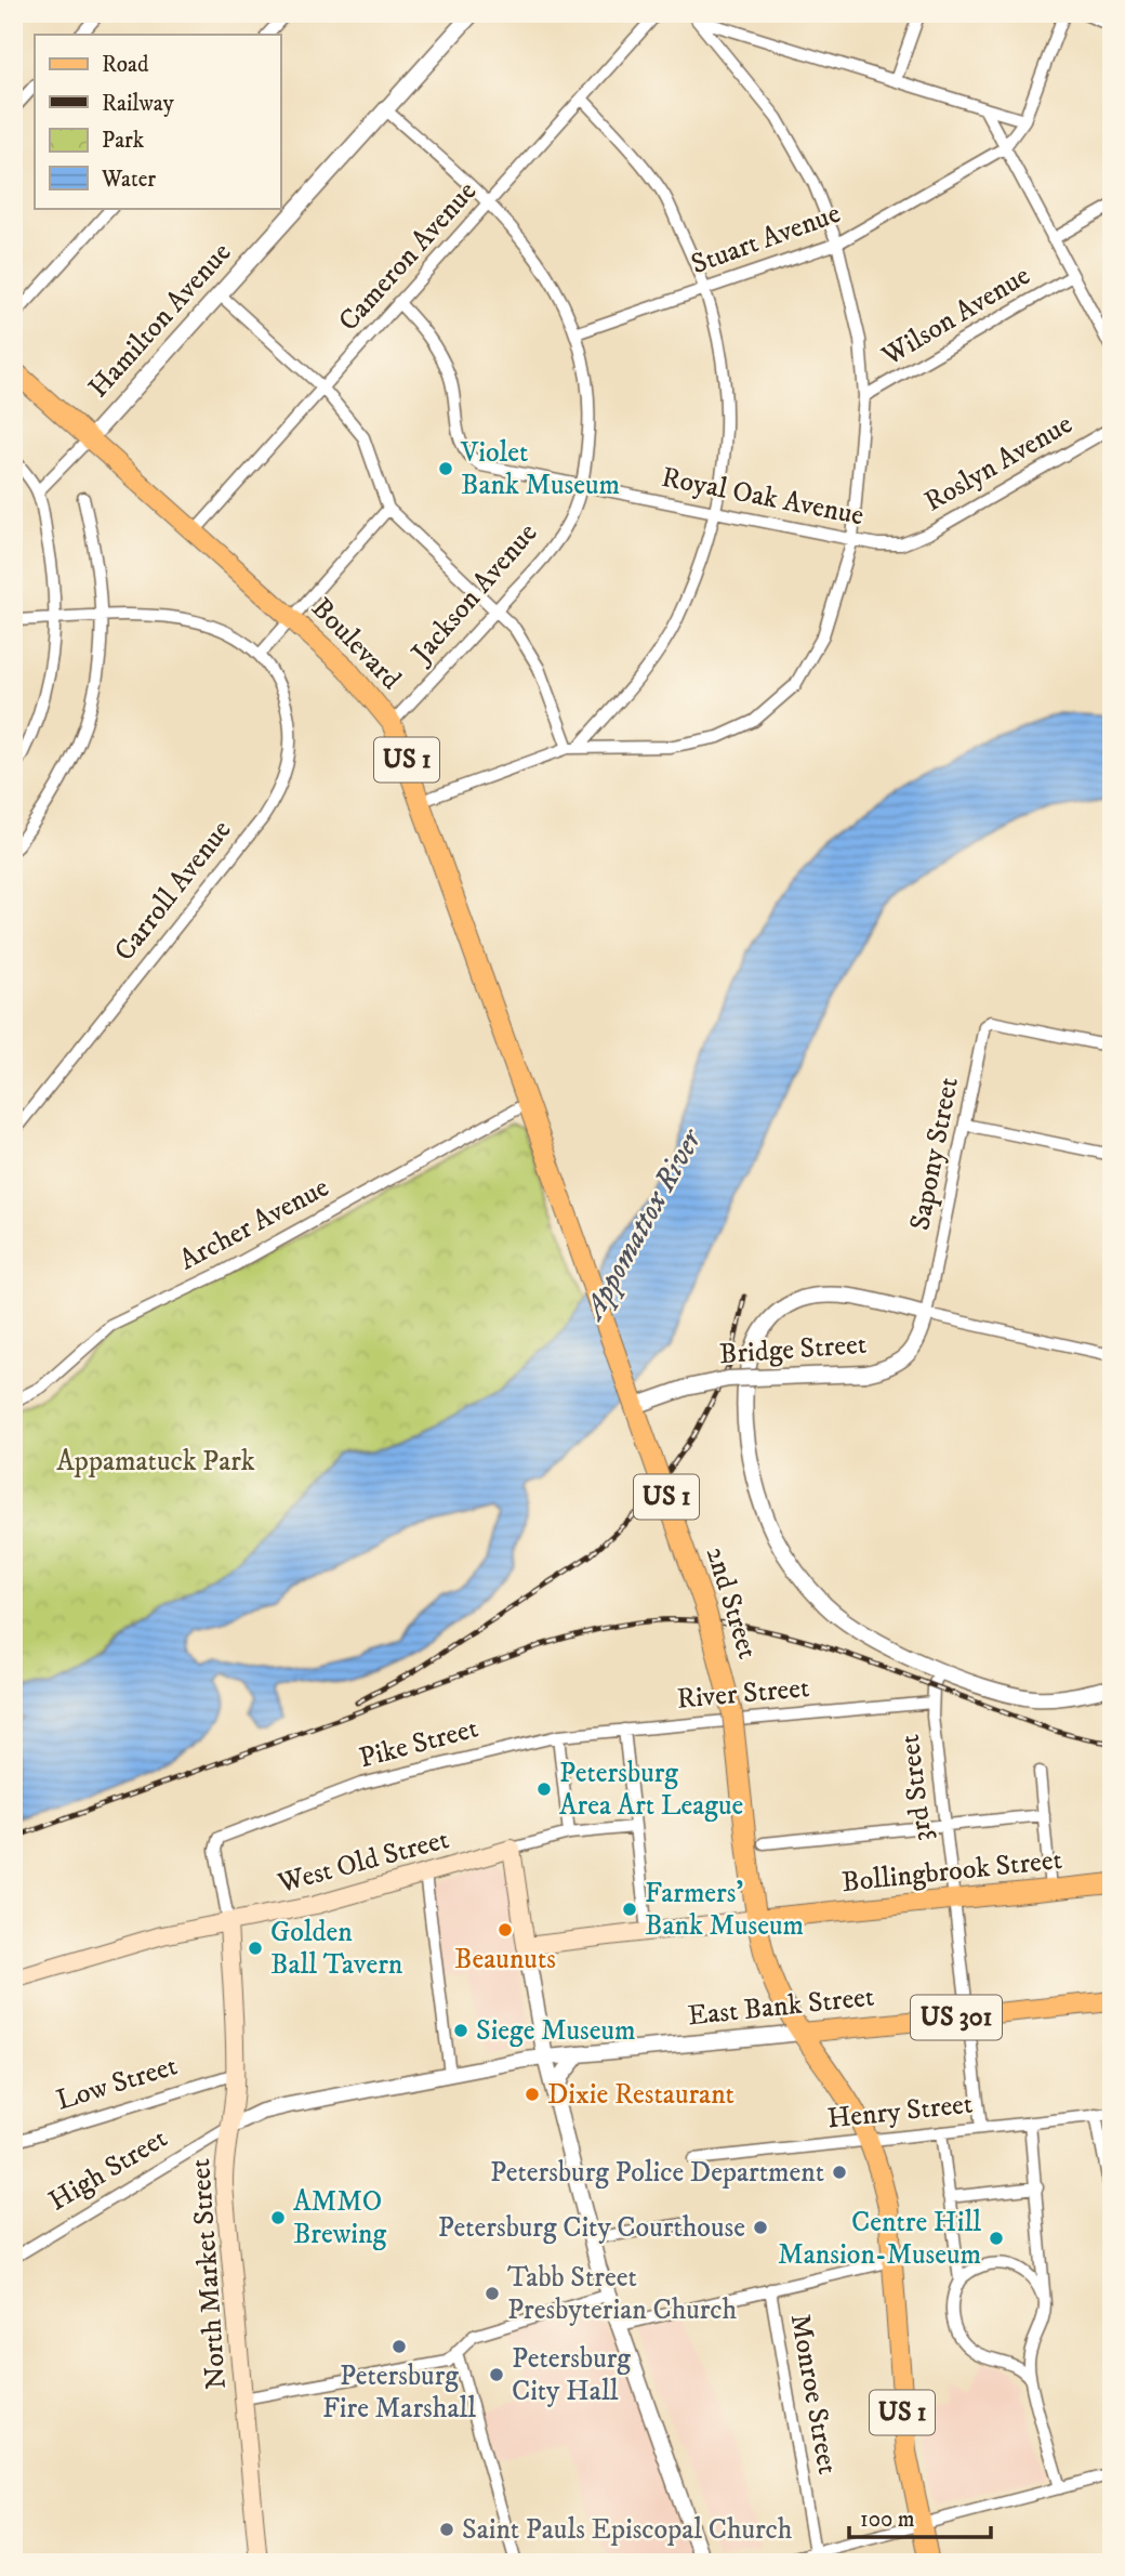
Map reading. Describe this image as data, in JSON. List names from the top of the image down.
{
  "streets": {
    "main road": [
      "Boulevard",
      "US 1",
      "2nd Street",
      "West Old Street",
      "Bollingbrook Street",
      "East Bank Street",
      "US 301",
      "North Market Street"
    ],
    "street": [
      "Stuart Avenue",
      "Cameron Avenue",
      "Wilson Avenue",
      "Hamilton Avenue",
      "Roslyn Avenue",
      "Royal Oak Avenue",
      "Jackson Avenue",
      "Carroll Avenue",
      "Sapony Street",
      "Archer Avenue",
      "Bridge Street",
      "River Street",
      "Pike Street",
      "3rd Street",
      "Low Street",
      "Henry Street",
      "High Street",
      "Monroe Street"
    ]
  },
  "crossings": [
    ["Stuart Avenue", "Jackson Avenue"],
    ["Cameron Avenue", "Royal Oak Avenue"],
    ["Cameron Avenue", "Jackson Avenue"],
    ["Cameron Avenue", "Boulevard"],
    ["Hamilton Avenue", "Jackson Avenue"],
    ["Hamilton Avenue", "Boulevard"],
    ["Roslyn Avenue", "Royal Oak Avenue"],
    ["Royal Oak Avenue", "Jackson Avenue"],
    ["Jackson Avenue", "Boulevard"],
    ["Boulevard", "Archer Avenue"],
    ["Boulevard", "2nd Street"],
    ["US 1", "2nd Street"],
    ["US 1", "Bollingbrook Street"],
    ["US 1", "East Bank Street"],
    ["US 1", "Henry Street"],
    ["Sapony Street", "Bridge Street"],
    ["Bridge Street", "2nd Street"],
    ["2nd Street", "Bollingbrook Street"],
    ["River Street", "Pike Street"],
    ["River Street", "3rd Street"],
    ["Pike Street", "North Market Street"],
    ["3rd Street", "Bollingbrook Street"],
    ["3rd Street", "East Bank Street"],
    ["3rd Street", "Henry Street"],
    ["West Old Street", "North Market Street"],
    ["East Bank Street", "High Street"],
    ["East Bank Street", "North Market Street"],
    ["Low Street", "North Market Street"],
    ["High Street", "North Market Street"]
  ],
  "water": ["Appomattox River"],
  "parks": ["Appamatuck Park"],
  "places": [
    "Violet Bank Museum",
    "Petersburg Area Art League",
    "Farmers' Bank Museum",
    "Beaunuts",
    "Golden Ball Tavern",
    "Siege Museum",
    "Dixie Restaurant",
    "Petersburg Police Department",
    "AMMO Brewing",
    "Petersburg City Courthouse",
    "Centre Hill Mansion-Museum",
    "Tabb Street Presbyterian Church",
    "Petersburg Fire Marshall",
    "Petersburg City Hall",
    "Saint Pauls Episcopal Church"
  ],
  "legend": [
    "Road",
    "Railway",
    "Park",
    "Water"
  ],
  "scale_bar": "100 m"
}
